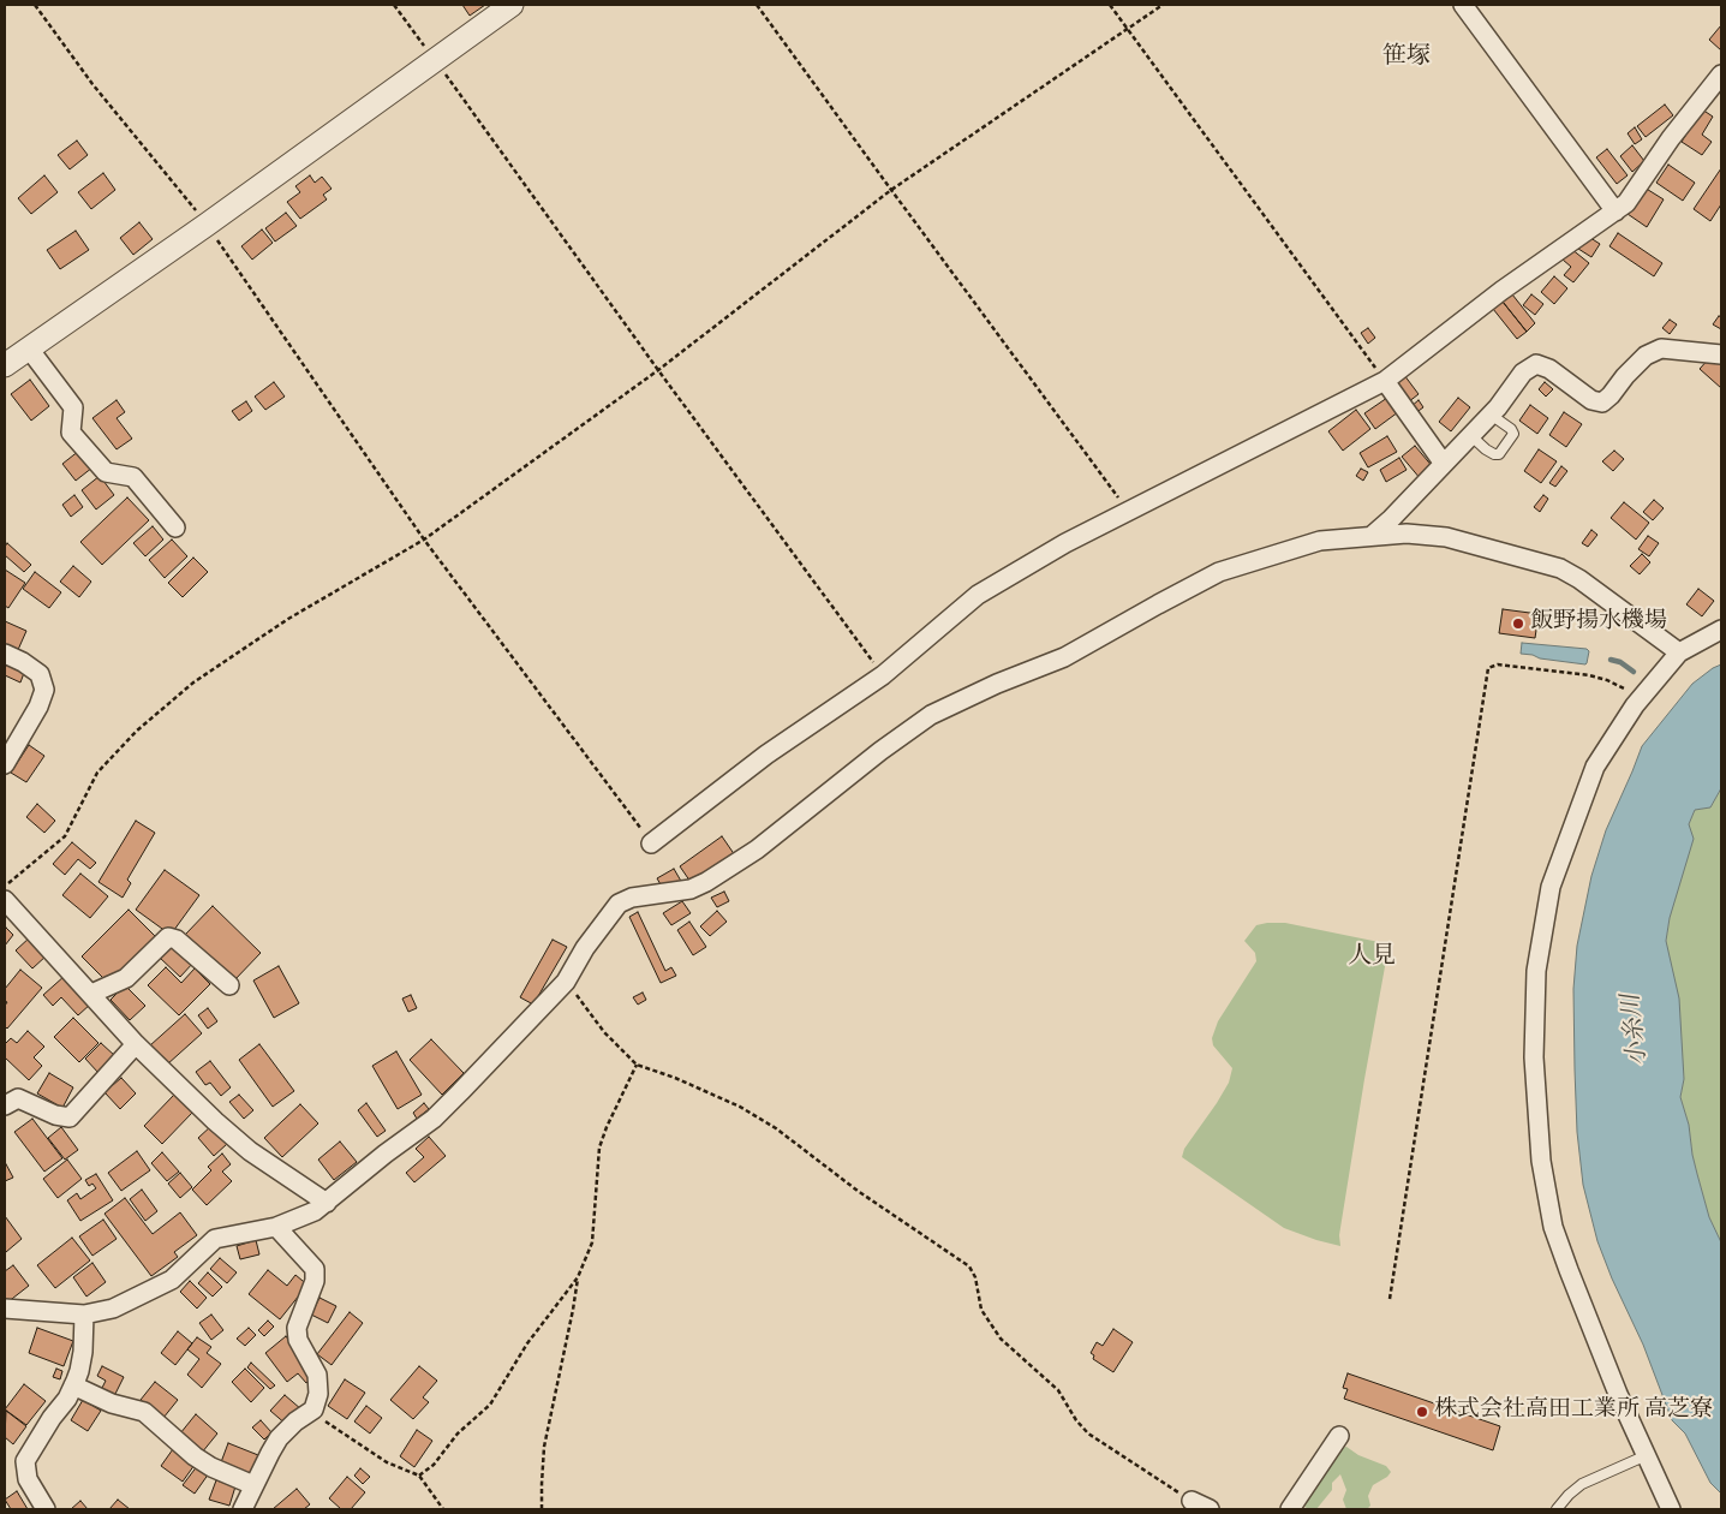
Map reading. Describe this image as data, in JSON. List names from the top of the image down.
{
  "districts": ["笹塚", "人見"],
  "water": ["小糸川"],
  "places": ["飯野揚水機場", "株式会社高田工業所 高芝寮"]
}
